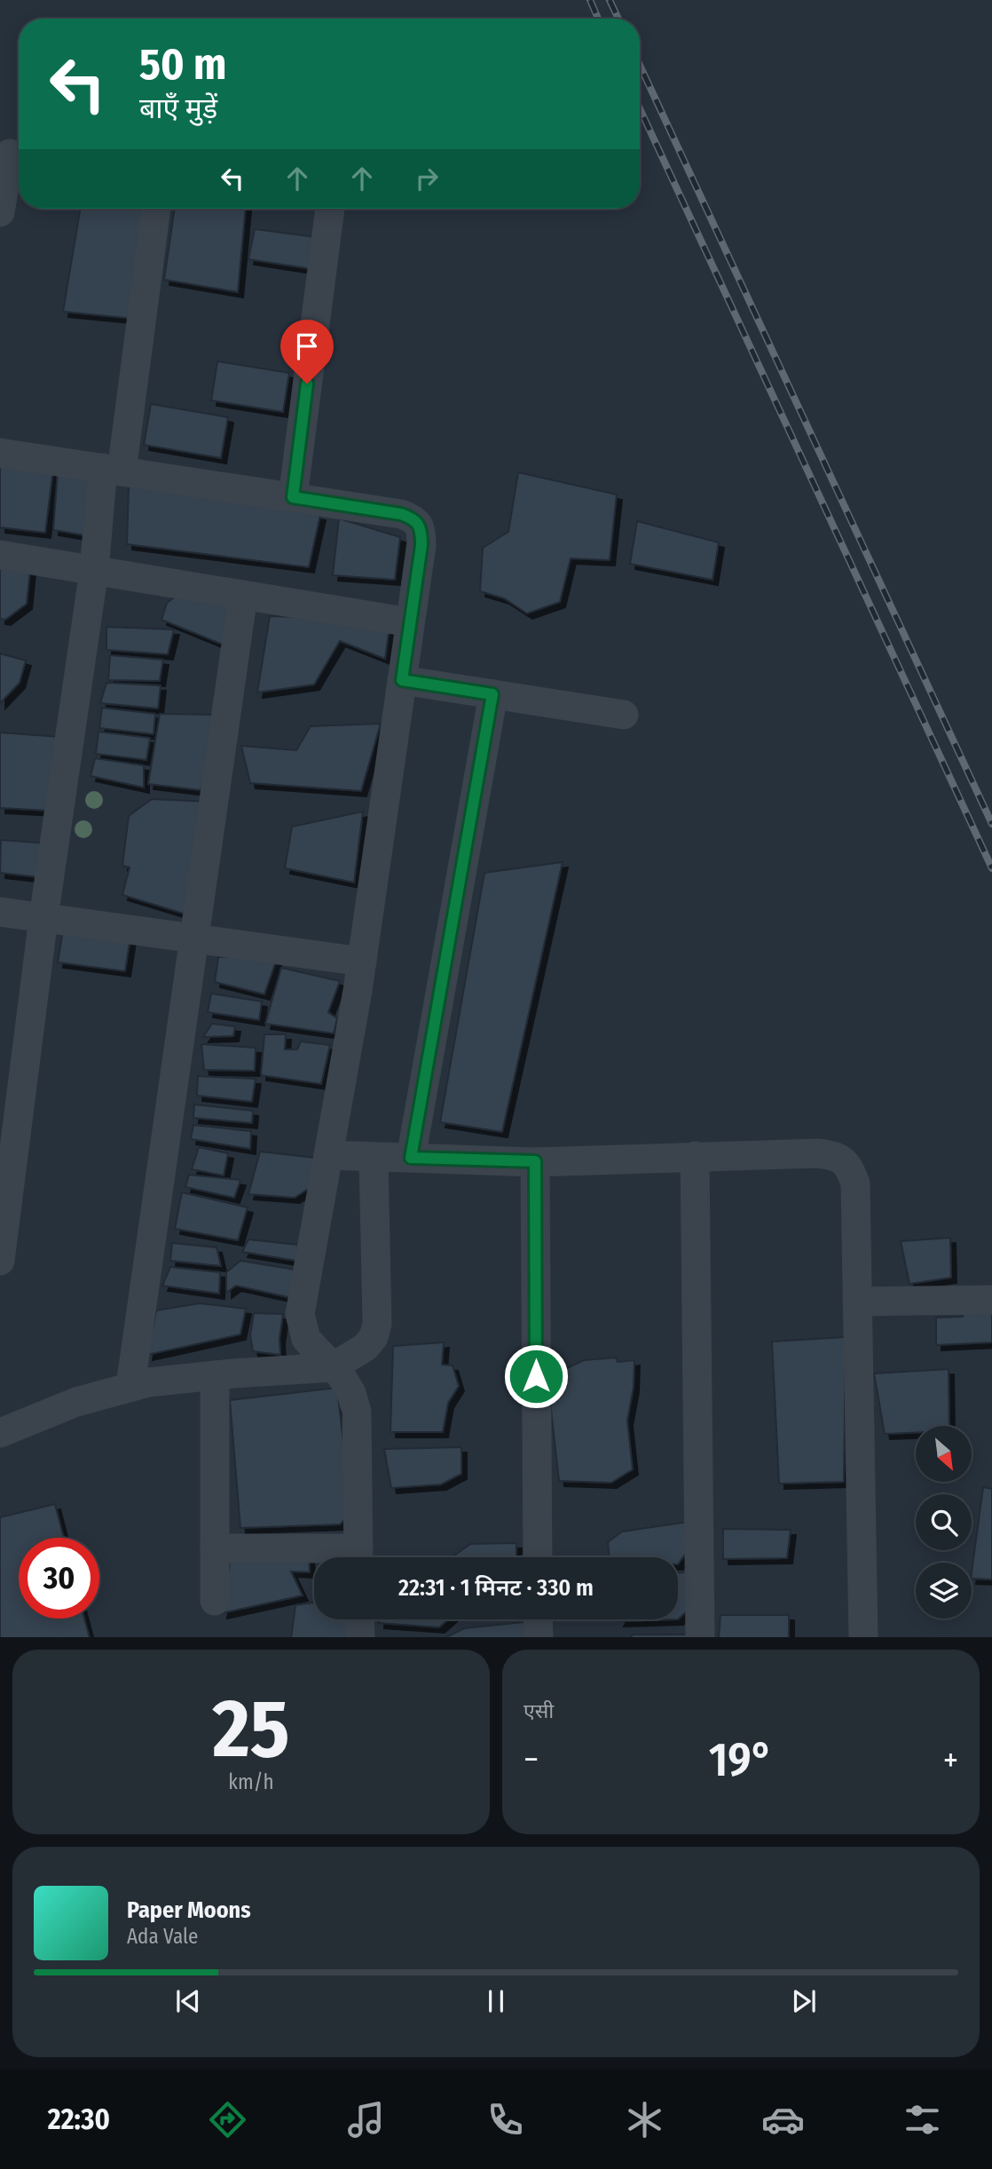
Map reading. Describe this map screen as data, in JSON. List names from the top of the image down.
{
  "north": "bottom right",
  "page": {
    "turn": ["50 m", "बाएँ मुड़ें"],
    "limit": "30",
    "trip": "22:31 · 1 मिनट · 330 m",
    "tile": [
      ["25", "km/h"],
      "एसी"
    ],
    "heat": ["−", "19°", "+"],
    "song": ["Paper Moons", "Ada Vale"],
    "tabs": "22:30"
  }
}
